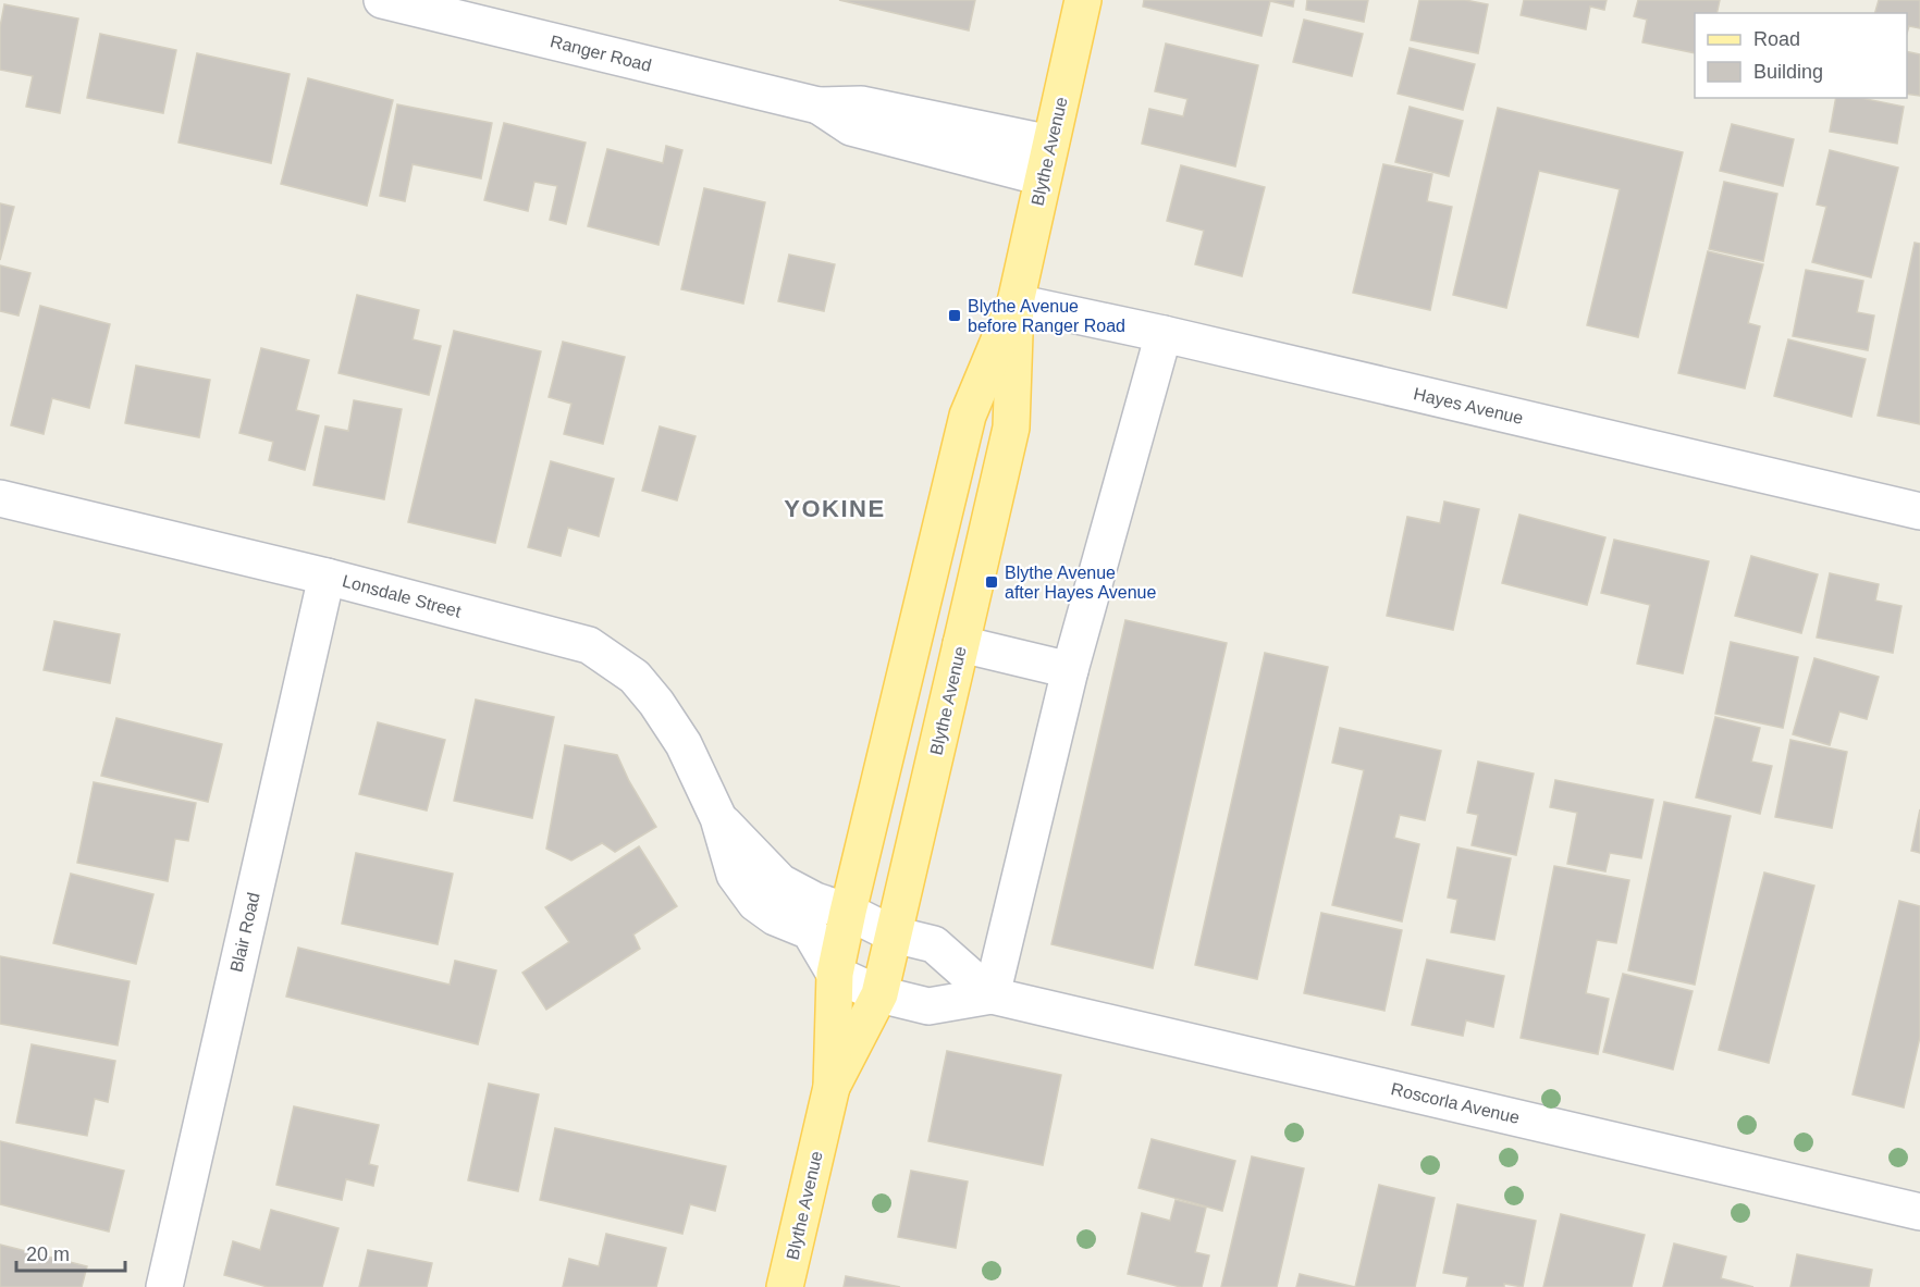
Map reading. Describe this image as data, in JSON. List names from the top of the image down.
{
  "streets": {
    "main road": ["Blythe Avenue"],
    "street": [
      "Ranger Road",
      "Hayes Avenue",
      "Lonsdale Street",
      "Blair Road",
      "Roscorla Avenue"
    ]
  },
  "crossings": [
    ["Ranger Road", "Blythe Avenue"],
    ["Blythe Avenue", "Hayes Avenue"],
    ["Blythe Avenue", "Lonsdale Street"],
    ["Blythe Avenue", "Roscorla Avenue"],
    ["Lonsdale Street", "Blair Road"],
    ["Lonsdale Street", "Roscorla Avenue"]
  ],
  "districts": ["YOKINE"],
  "places": {
    "transit": ["Blythe Avenue before Ranger Road", "Blythe Avenue after Hayes Avenue"]
  },
  "legend": ["Road", "Building"],
  "scale_bar": "20 m"
}
